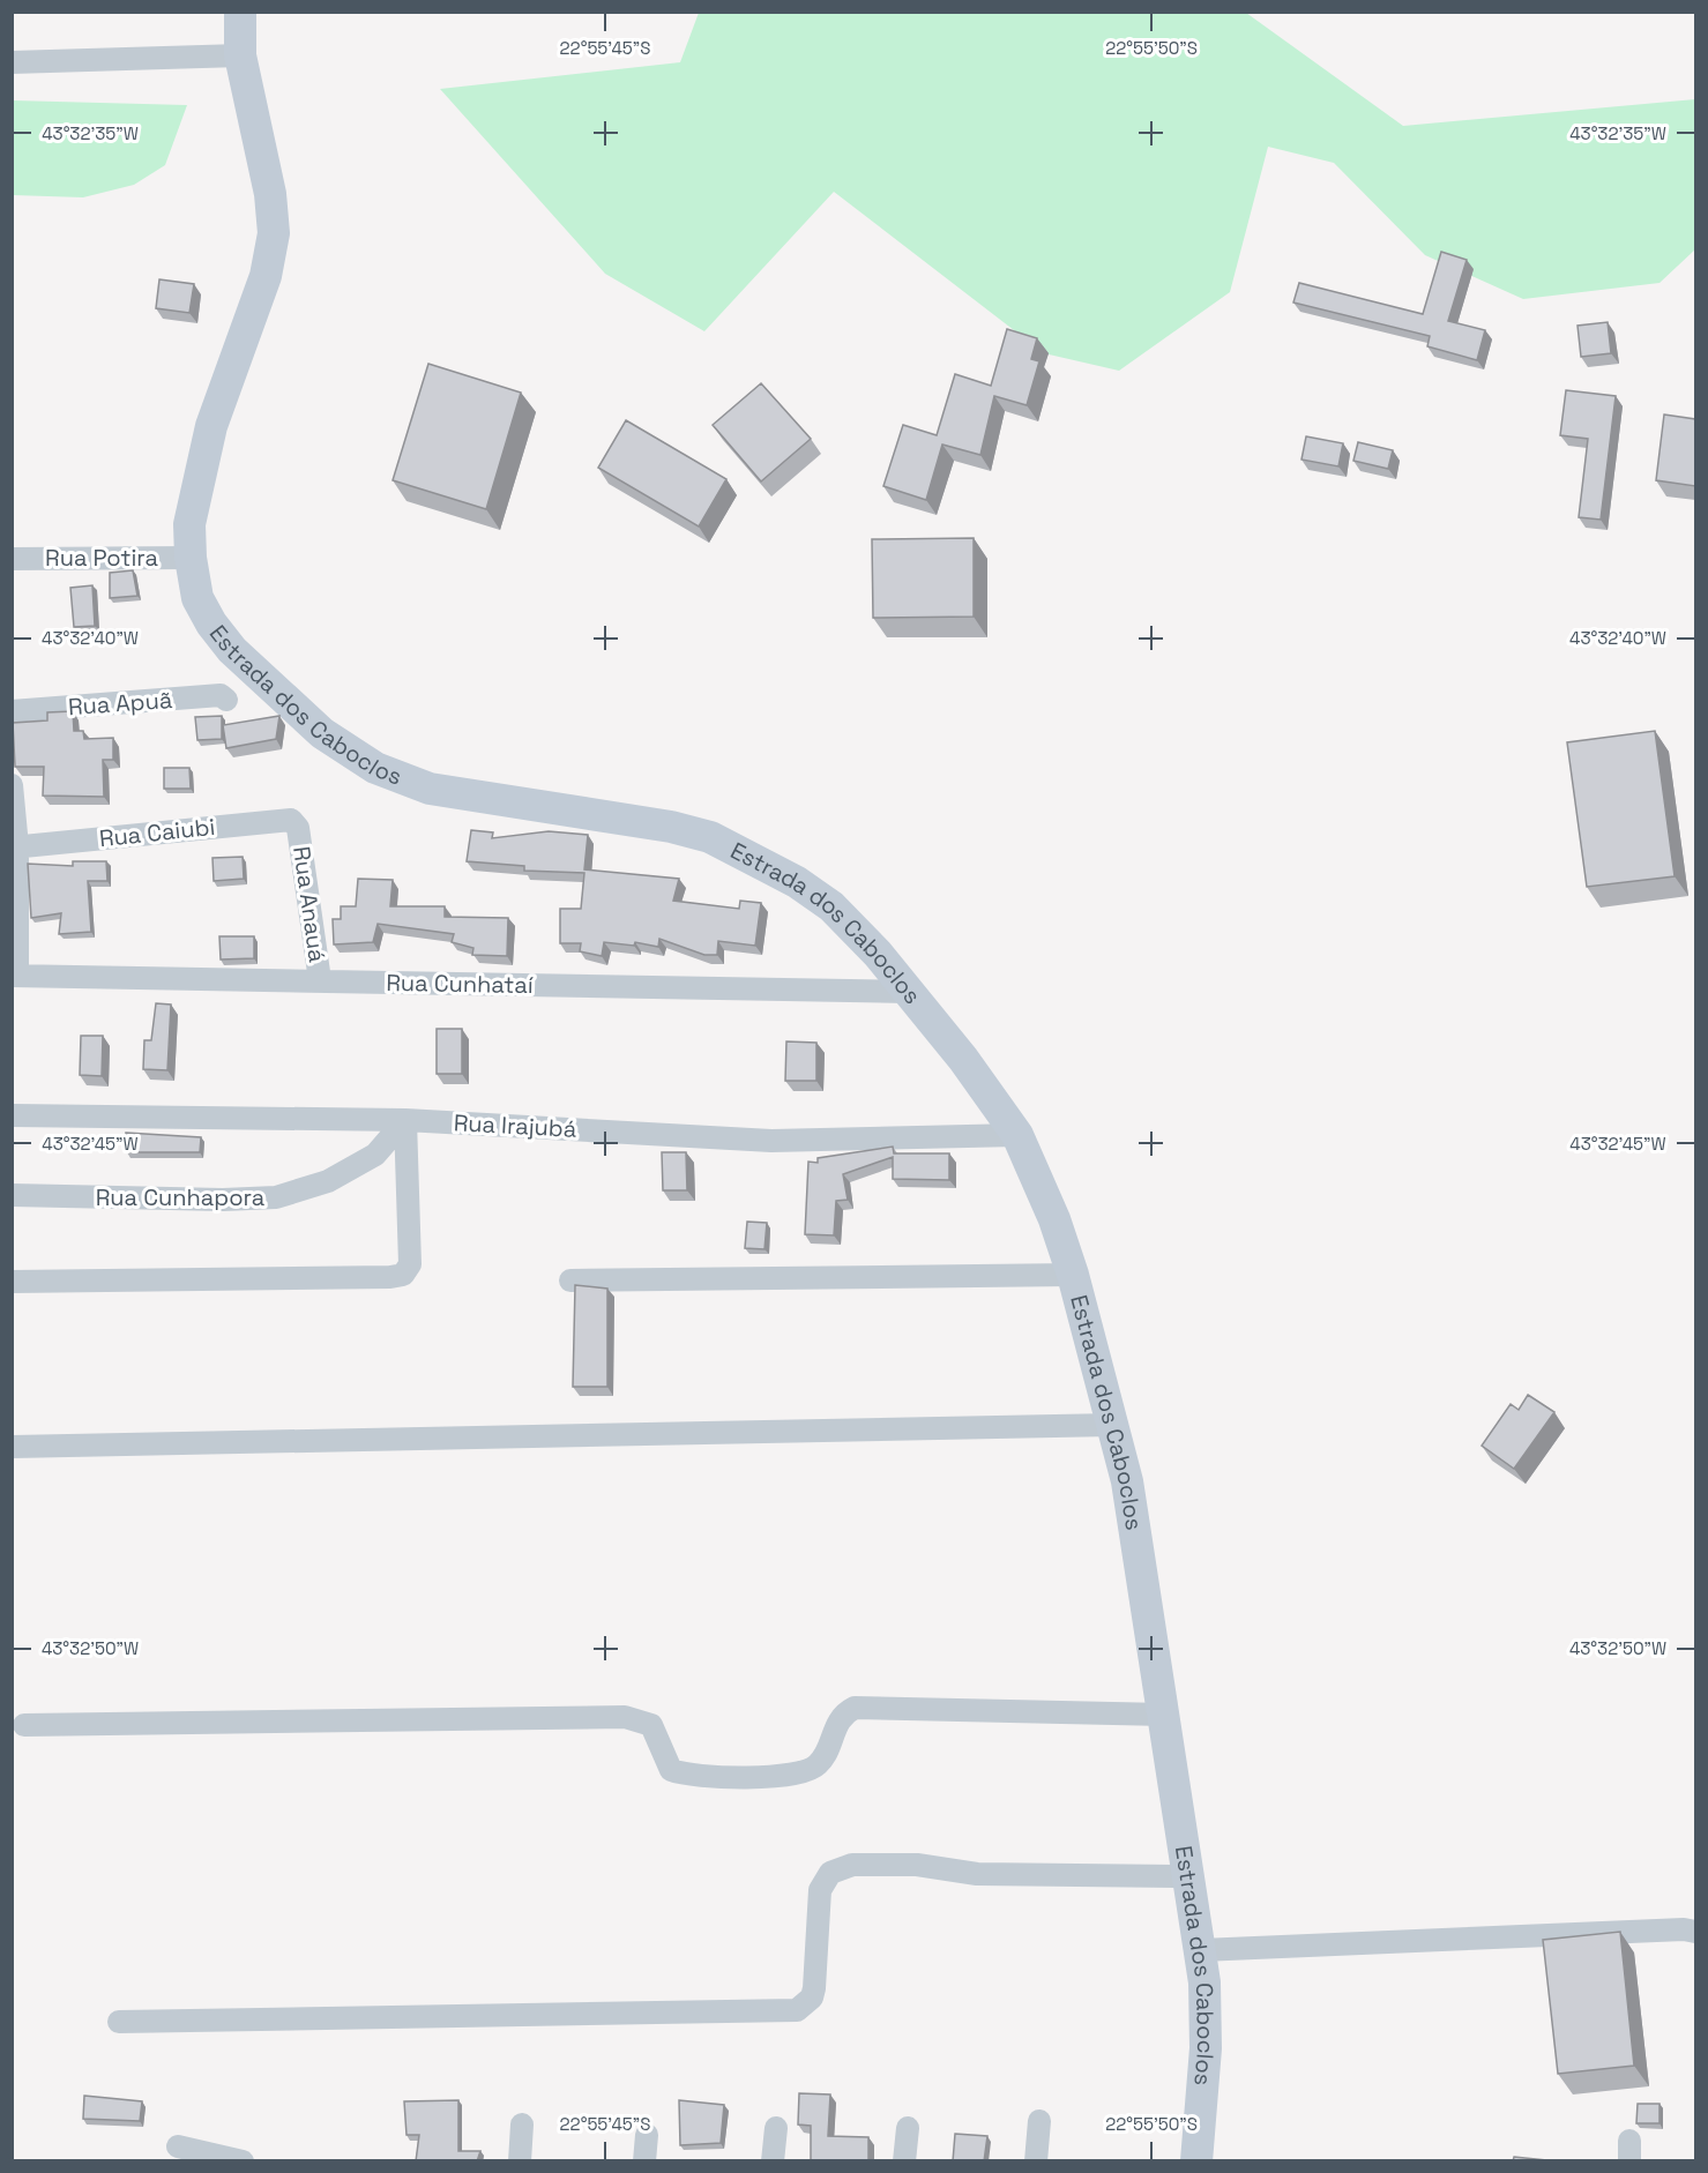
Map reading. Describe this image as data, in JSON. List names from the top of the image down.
{
  "streets": {
    "street": [
      "Rua Potira",
      "Estrada dos Caboclos",
      "Rua Apuã",
      "Rua Caiubi",
      "Rua Anauá",
      "Rua Cunhataí",
      "Rua Irajubá",
      "Rua Cunhapora"
    ]
  },
  "crossings": [
    ["Rua Potira", "Estrada dos Caboclos"],
    ["Estrada dos Caboclos", "Rua Cunhataí"],
    ["Estrada dos Caboclos", "Rua Irajubá"],
    ["Rua Caiubi", "Rua Anauá"],
    ["Rua Anauá", "Rua Cunhataí"],
    ["Rua Irajubá", "Rua Cunhapora"]
  ],
  "coordinates": [
    "22°55'45\"S",
    "22°55'50\"S",
    "43°32'35\"W",
    "43°32'40\"W",
    "43°32'45\"W",
    "43°32'50\"W"
  ]
}
